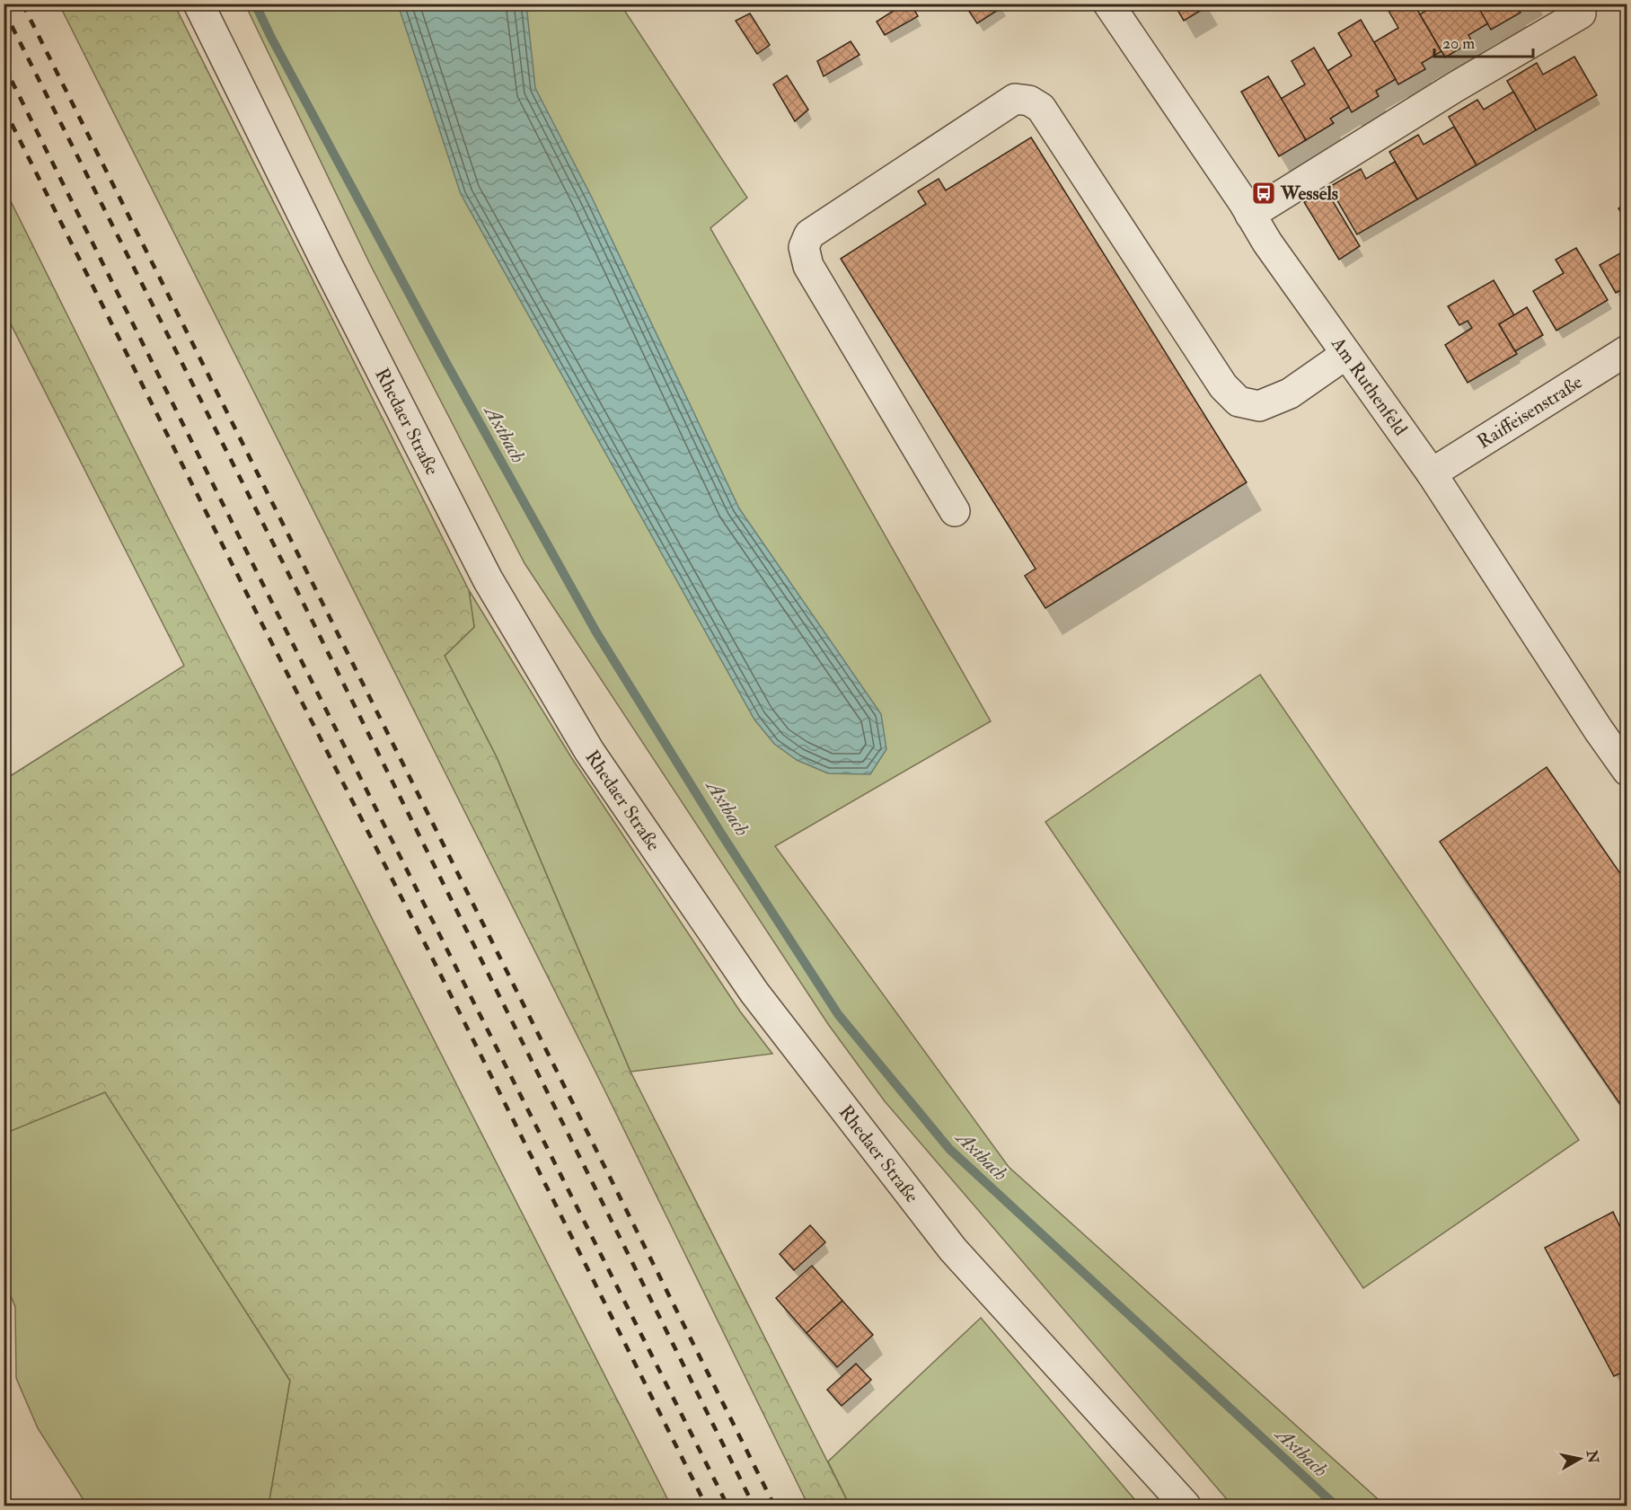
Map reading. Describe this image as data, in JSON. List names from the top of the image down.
{
  "streets": {
    "street": ["Am Ruthenfeld", "Raiffeisenstraße", "Rhedaer Straße"]
  },
  "crossings": [
    ["Am Ruthenfeld", "Raiffeisenstraße"]
  ],
  "water": ["Axtbach"],
  "places": {
    "bus stop": ["Wessels"]
  },
  "scale_bar": "20 m",
  "north": "right"
}
